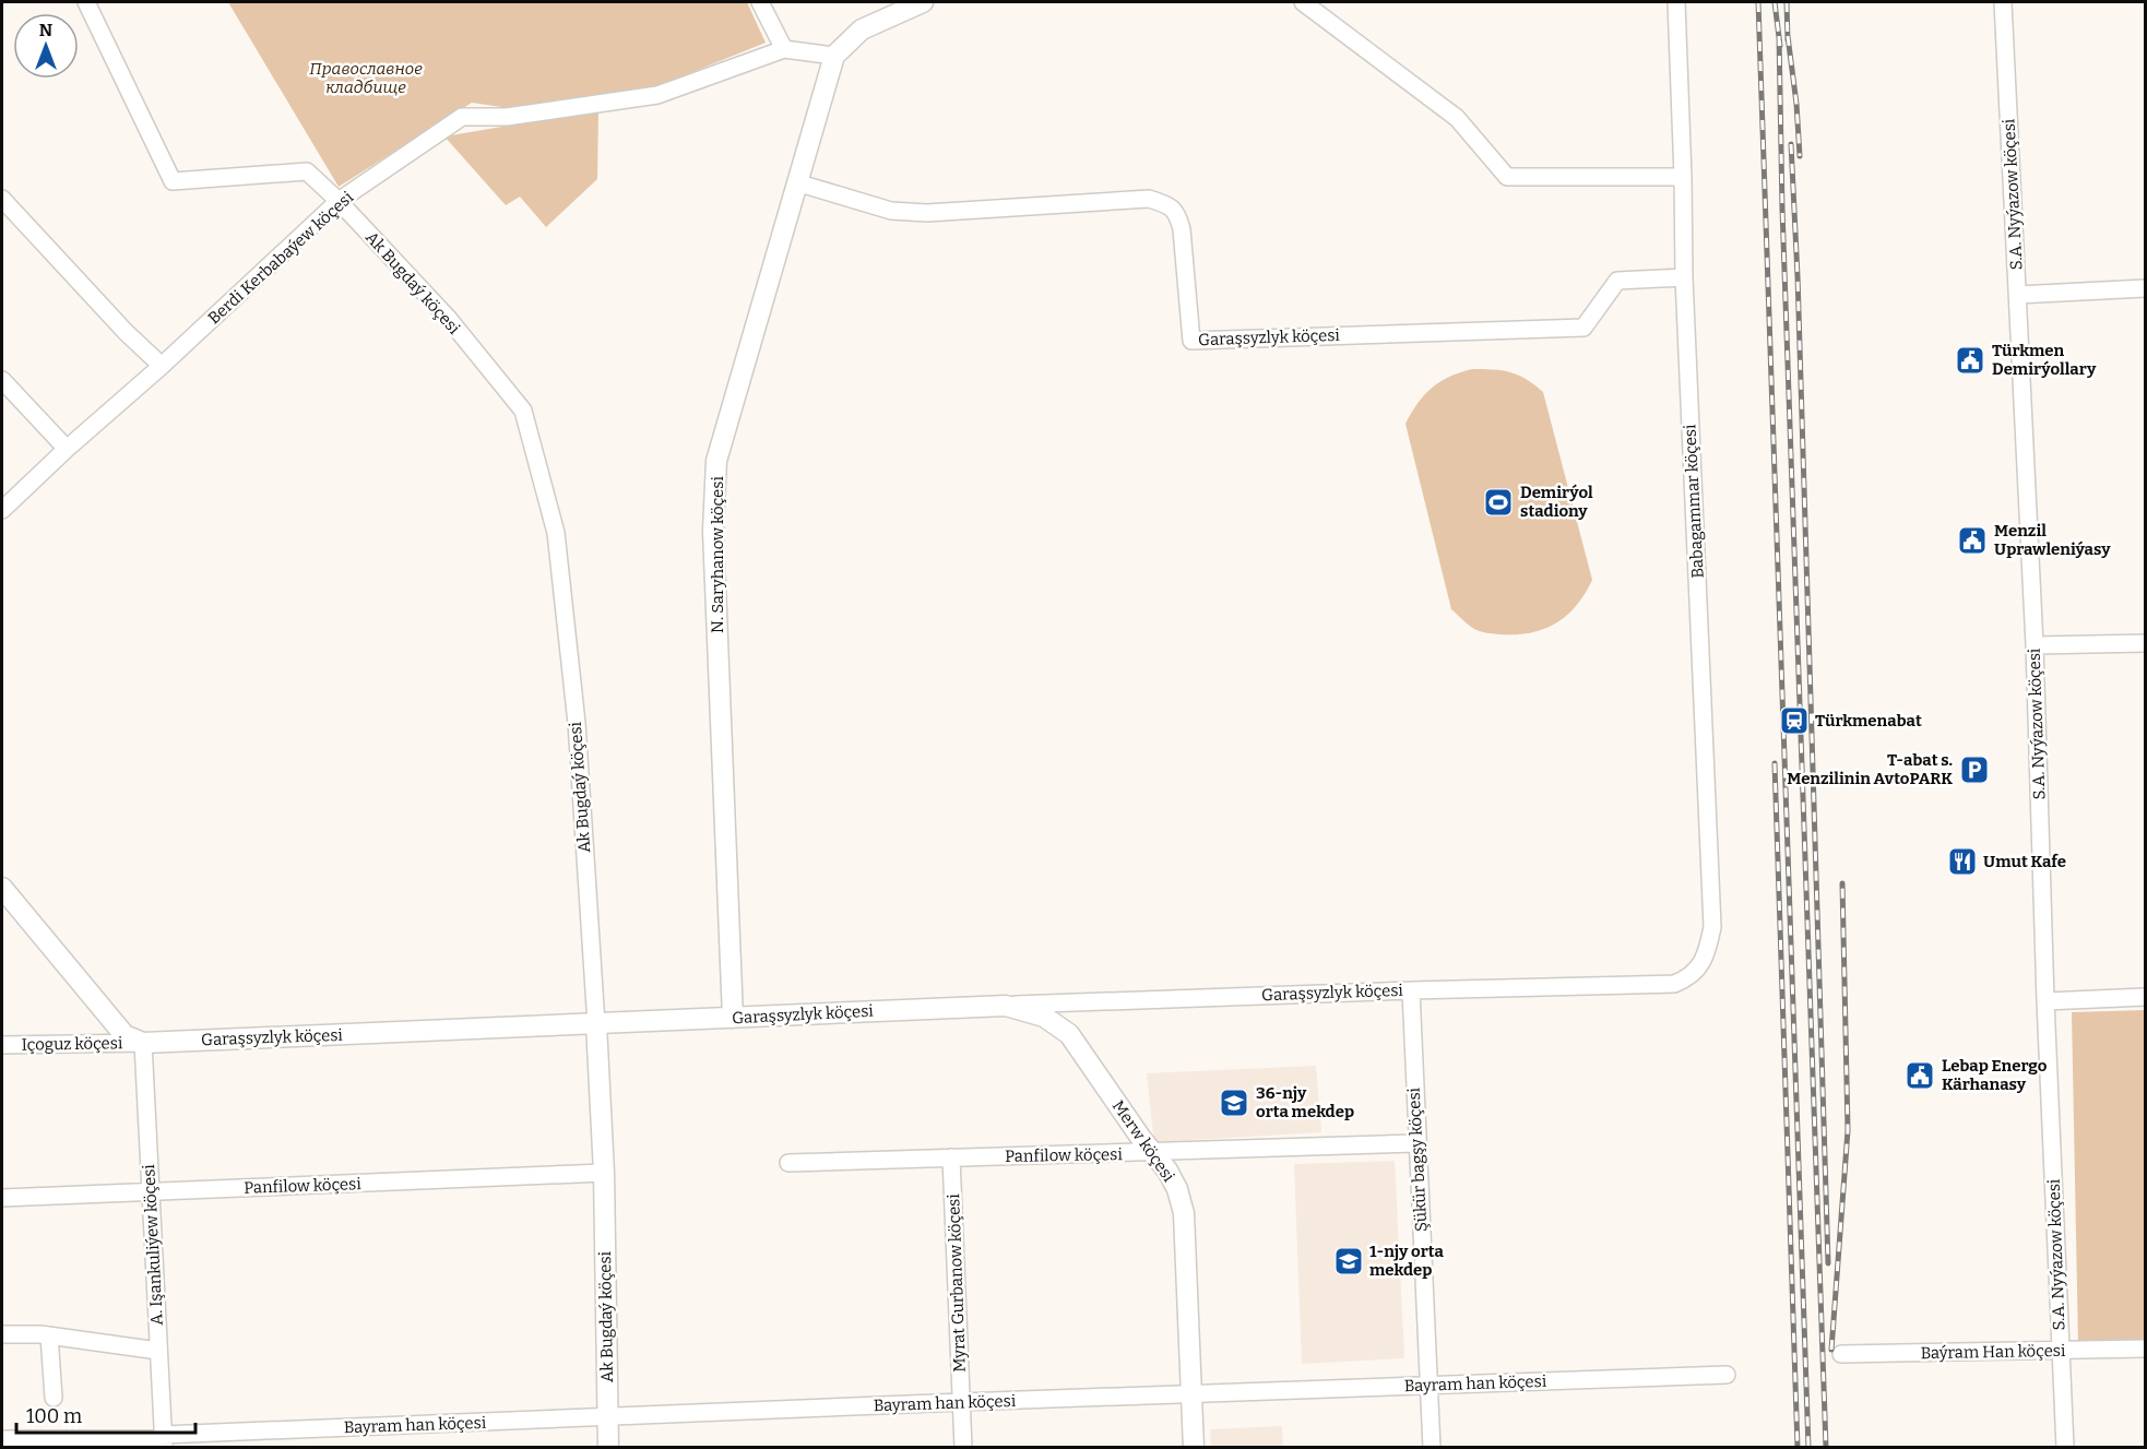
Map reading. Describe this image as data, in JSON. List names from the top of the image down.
{
  "streets": {
    "main road": [
      "Ak Bugdaý köçesi",
      "Garaşsyzlyk köçesi",
      "N. Saryhanow köçesi",
      "Merw köçesi"
    ],
    "street": [
      "S.A. Nyýazow köçesi",
      "Berdi Kerbabaýew köçesi",
      "Babagammar köçesi",
      "Içoguz köçesi",
      "Panfilow köçesi",
      "Şükür bagşy köçesi",
      "A. Işankuliýew köçesi",
      "Myrat Gurbanow köçesi",
      "Baýram Han köçesi",
      "Bayram han köçesi"
    ]
  },
  "crossings": [
    ["S.A. Nyýazow köçesi", "Baýram Han köçesi"],
    ["Berdi Kerbabaýew köçesi", "Ak Bugdaý köçesi"],
    ["Berdi Kerbabaýew köçesi", "N. Saryhanow köçesi"],
    ["Ak Bugdaý köçesi", "Garaşsyzlyk köçesi"],
    ["Ak Bugdaý köçesi", "Panfilow köçesi"],
    ["Ak Bugdaý köçesi", "Bayram han köçesi"],
    ["Garaşsyzlyk köçesi", "Babagammar köçesi"],
    ["Garaşsyzlyk köçesi", "N. Saryhanow köçesi"],
    ["Garaşsyzlyk köçesi", "Içoguz köçesi"],
    ["Garaşsyzlyk köçesi", "Merw köçesi"],
    ["Garaşsyzlyk köçesi", "Şükür bagşy köçesi"],
    ["Garaşsyzlyk köçesi", "A. Işankuliýew köçesi"],
    ["Içoguz köçesi", "A. Işankuliýew köçesi"],
    ["Merw köçesi", "Panfilow köçesi"],
    ["Merw köçesi", "Bayram han köçesi"],
    ["Panfilow köçesi", "Şükür bagşy köçesi"],
    ["Panfilow köçesi", "A. Işankuliýew köçesi"],
    ["Panfilow köçesi", "Myrat Gurbanow köçesi"],
    ["Şükür bagşy köçesi", "Bayram han köçesi"],
    ["A. Işankuliýew köçesi", "Bayram han köçesi"],
    ["Myrat Gurbanow köçesi", "Bayram han köçesi"]
  ],
  "parks": ["Православное кладбище"],
  "places": {
    "public building": ["Türkmen Demirýollary", "Menzil Uprawleniýasy", "Lebap Energo Kärhanasy"],
    "sports": ["Demirýol stadiony"],
    "station": ["Türkmenabat"],
    "parking": ["T-abat s. Menzilinin AvtoPARK"],
    "restaurant": ["Umut Kafe"],
    "school or university": ["36-njy orta mekdep", "1-njy orta mekdep"]
  },
  "scale_bar": "100 m",
  "north": "top"
}
